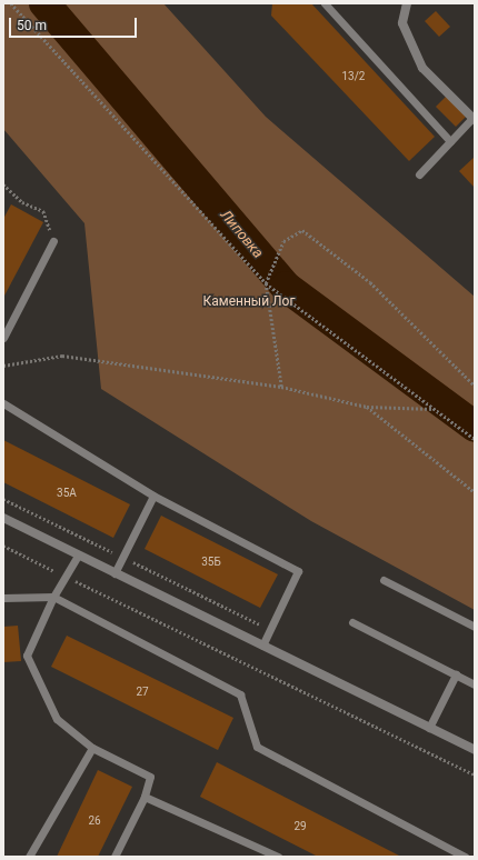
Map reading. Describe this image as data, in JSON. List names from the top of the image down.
{
  "water": ["Липовка"],
  "parks": ["Каменный Лог"],
  "house_numbers": [
    "13/2",
    "35А",
    "35Б",
    "27",
    "26",
    "29"
  ],
  "scale_bar": "50 m"
}
